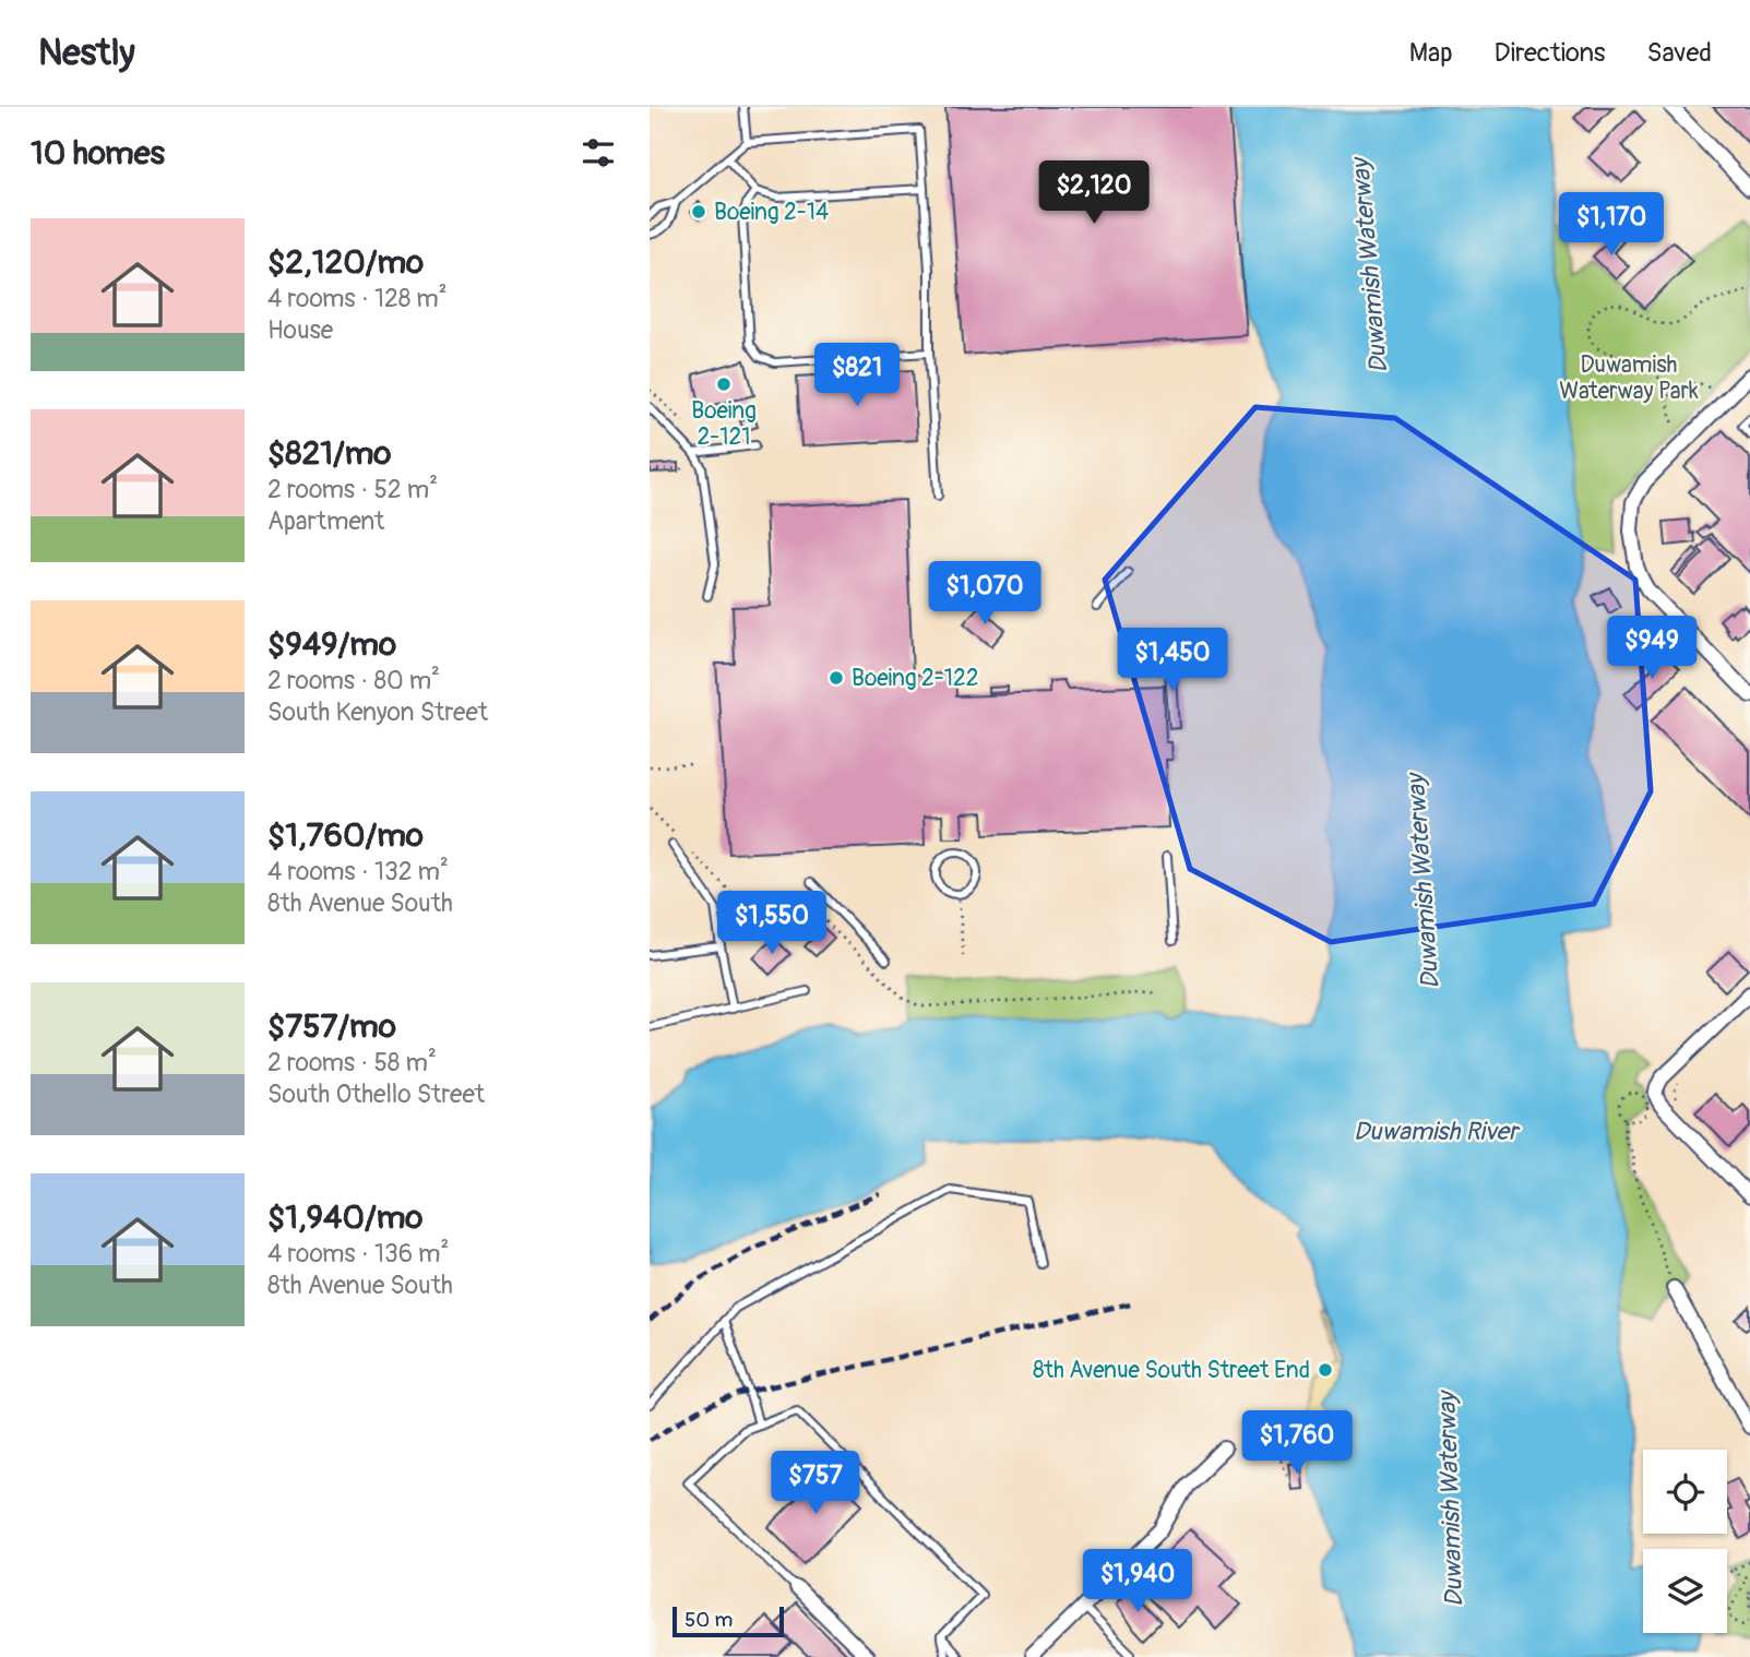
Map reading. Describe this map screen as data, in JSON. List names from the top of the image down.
{
  "water": ["Duwamish Waterway", "Duwamish River"],
  "parks": ["Duwamish Waterway Park"],
  "places": [
    "Boeing 2-14",
    "Boeing 2-121",
    "Boeing 2-122",
    "8th Avenue South Street End"
  ],
  "scale_bar": "50 m",
  "page": {
    "header": "Nestly",
    "nav": ["Map", "Directions", "Saved"],
    "heading": "10 homes",
    "price": [
      "$2,120",
      "$1,170",
      "$821",
      "$1,070",
      "$949",
      "$1,450",
      "$1,550",
      "$1,760",
      "$757",
      "$1,940"
    ],
    "list": [
      {
        "name": "$2,120/mo",
        "note": "4 rooms · 128 m² · House"
      },
      {
        "name": "$821/mo",
        "note": "2 rooms · 52 m² · Apartment"
      },
      {
        "name": "$949/mo",
        "note": "2 rooms · 80 m² · South Kenyon Street"
      },
      {
        "name": "$1,760/mo",
        "note": "4 rooms · 132 m² · 8th Avenue South"
      },
      {
        "name": "$757/mo",
        "note": "2 rooms · 58 m² · South Othello Street"
      },
      {
        "name": "$1,940/mo",
        "note": "4 rooms · 136 m² · 8th Avenue South"
      }
    ],
    "scale": "50 m"
  }
}
